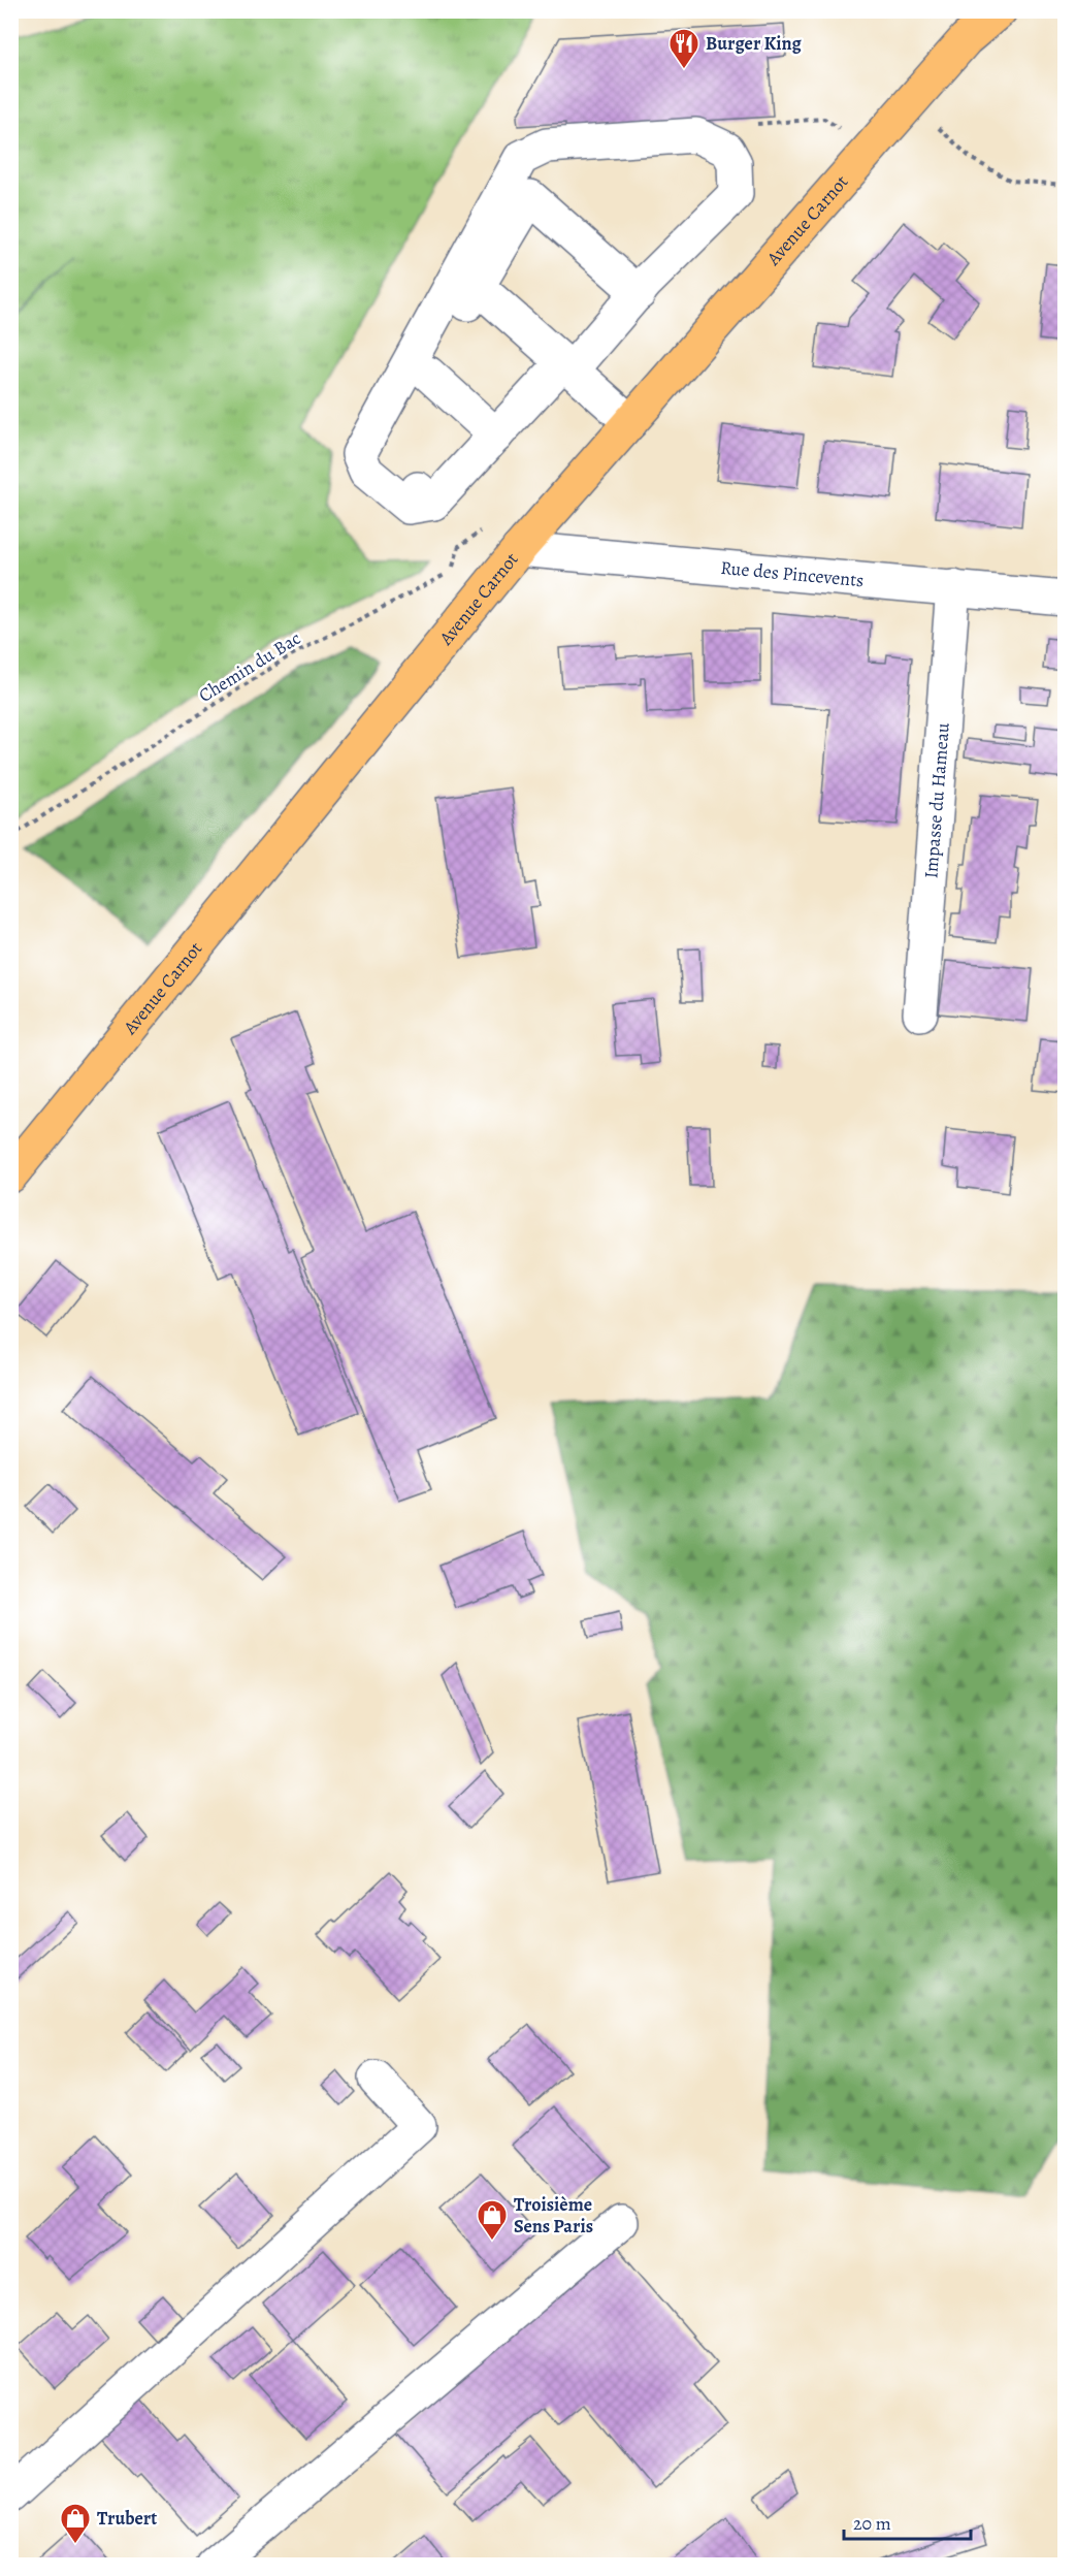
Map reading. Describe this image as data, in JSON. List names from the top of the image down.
{
  "streets": {
    "main road": ["Avenue Carnot"],
    "street": ["Rue des Pincevents", "Impasse du Hameau"],
    "path": ["Chemin du Bac"]
  },
  "crossings": [
    ["Avenue Carnot", "Rue des Pincevents"],
    ["Rue des Pincevents", "Impasse du Hameau"]
  ],
  "places": {
    "restaurant": ["Burger King"],
    "shop": ["Troisième Sens Paris", "Trubert"]
  },
  "scale_bar": "20 m"
}
